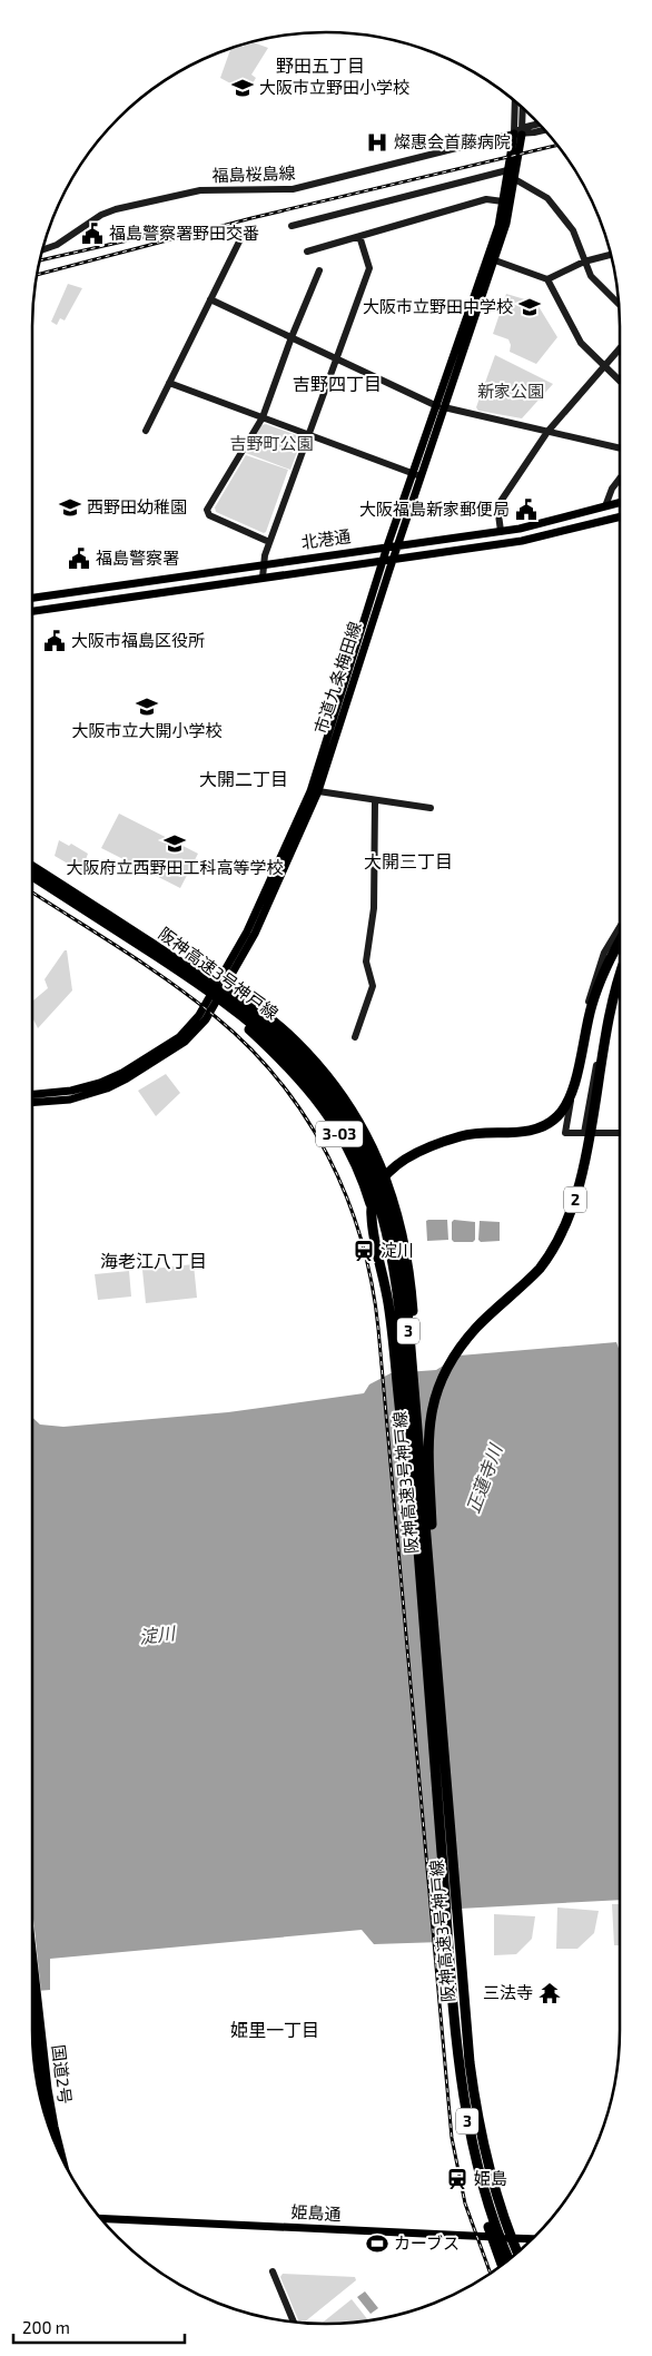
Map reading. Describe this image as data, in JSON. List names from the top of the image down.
{
  "streets": {
    "highway": [
      "阪神高速3号神戸線",
      "3-03",
      "2",
      "3",
      "国道2号"
    ],
    "main road": ["北港通", "市道九条梅田線", "姫島通"],
    "street": ["福島桜島線"]
  },
  "crossings": [
    ["福島桜島線", "市道九条梅田線"],
    ["北港通", "市道九条梅田線"],
    ["市道九条梅田線", "3-03"],
    ["阪神高速3号神戸線", "3-03"],
    ["阪神高速3号神戸線", "2"],
    ["阪神高速3号神戸線", "3"]
  ],
  "districts": [
    "野田五丁目",
    "吉野四丁目",
    "大開二丁目",
    "大開三丁目",
    "海老江八丁目",
    "姫里一丁目"
  ],
  "water": ["正蓮寺川", "淀川"],
  "parks": ["新家公園", "吉野町公園"],
  "places": {
    "school or university": [
      "大阪市立野田小学校",
      "大阪市立野田中学校",
      "西野田幼稚園",
      "大阪市立大開小学校",
      "大阪府立西野田工科高等学校"
    ],
    "hospital": ["燦惠会首藤病院"],
    "public building": [
      "福島警察署野田交番",
      "大阪福島新家郵便局",
      "福島警察署",
      "大阪市福島区役所"
    ],
    "station": ["淀川", "姫島"],
    "temple": ["三法寺"],
    "sports": ["カーブス"]
  },
  "scale_bar": "200 m"
}
